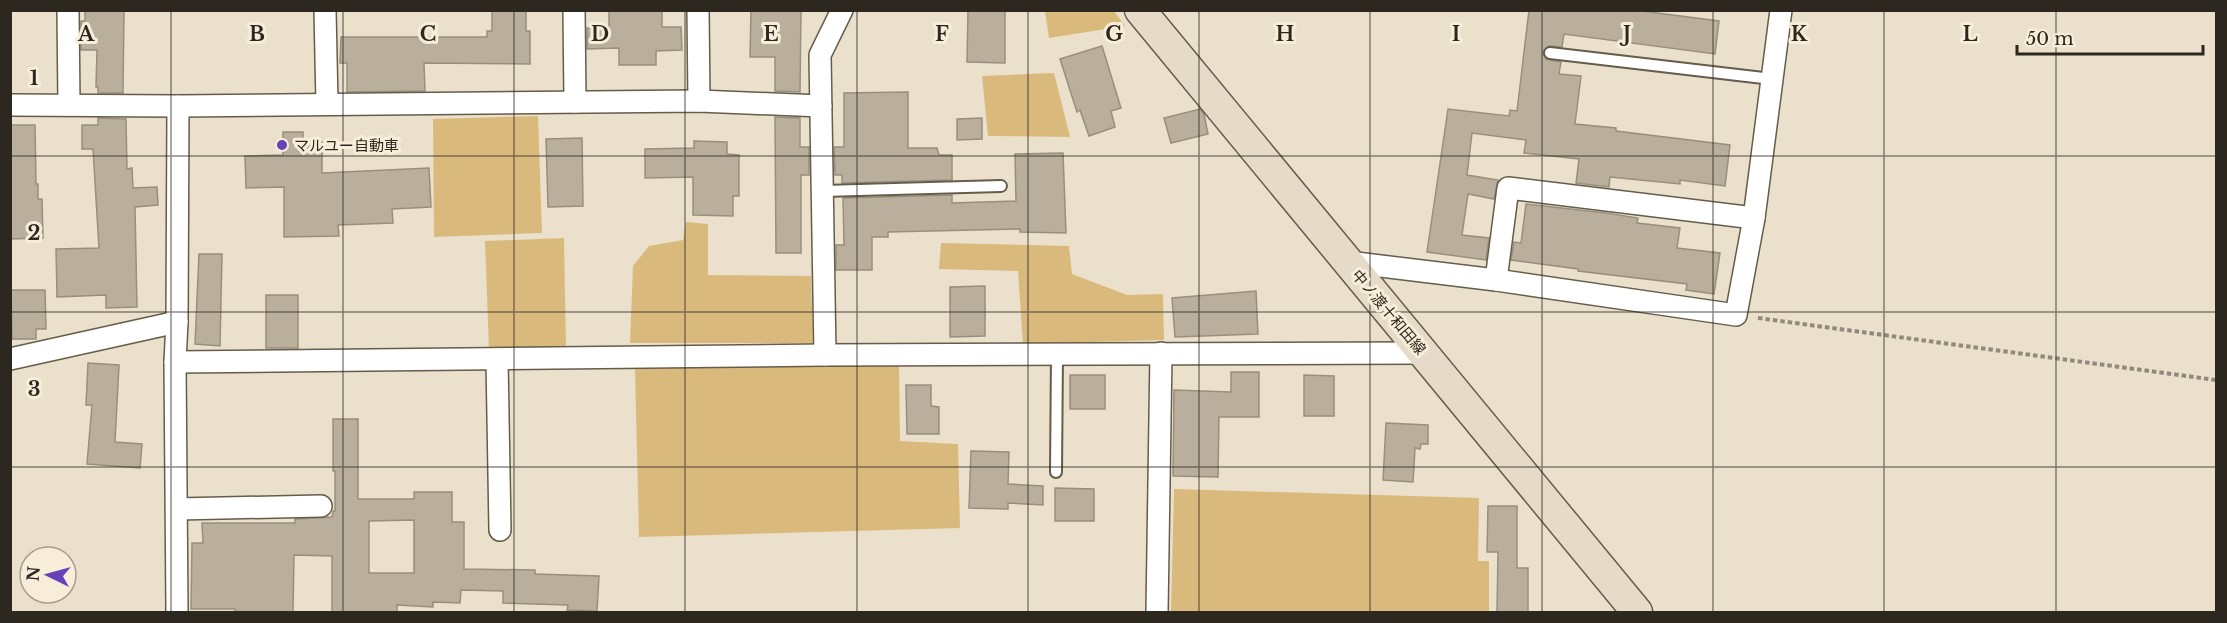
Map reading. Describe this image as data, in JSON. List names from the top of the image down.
{
  "streets": {
    "main road": ["中ノ渡十和田線"]
  },
  "places": ["マルユー自動車"],
  "scale_bar": "50 m",
  "north": "left",
  "grid": {
    "columns": [
      "A",
      "B",
      "C",
      "D",
      "E",
      "F",
      "G",
      "H",
      "I",
      "J",
      "K",
      "L"
    ],
    "rows": ["1", "2", "3"]
  }
}
